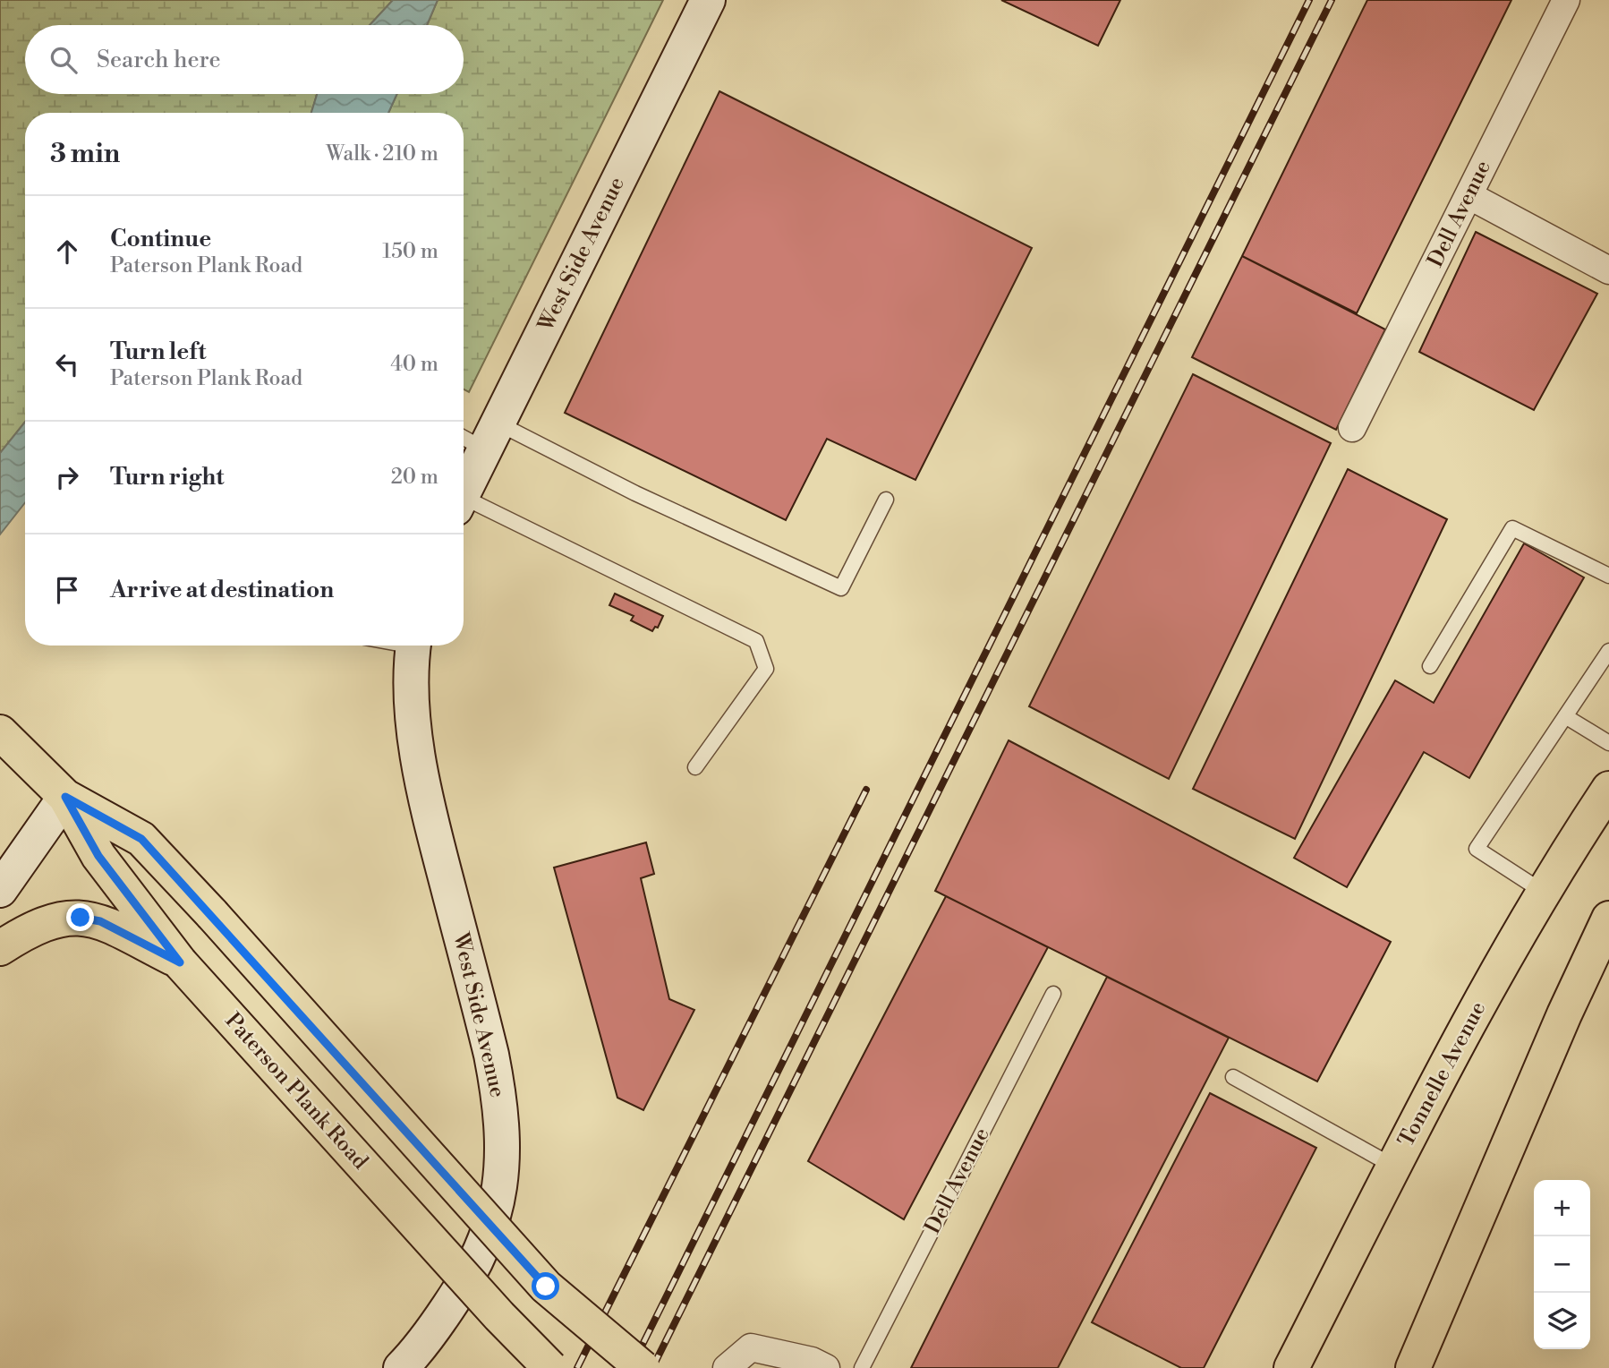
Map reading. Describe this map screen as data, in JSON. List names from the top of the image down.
{
  "streets": {
    "main road": ["Tonnelle Avenue", "Paterson Plank Road"],
    "street": ["Dell Avenue", "West Side Avenue"]
  },
  "page": {
    "search": "Search here",
    "heading": ["3 min", "Walk · 210 m"],
    "list": [
      ["Continue", "Paterson Plank Road", "150 m"],
      ["Turn left", "Paterson Plank Road", "40 m"],
      ["Turn right", "20 m"],
      "Arrive at destination"
    ],
    "map_buttons": ["+", "−"]
  }
}
